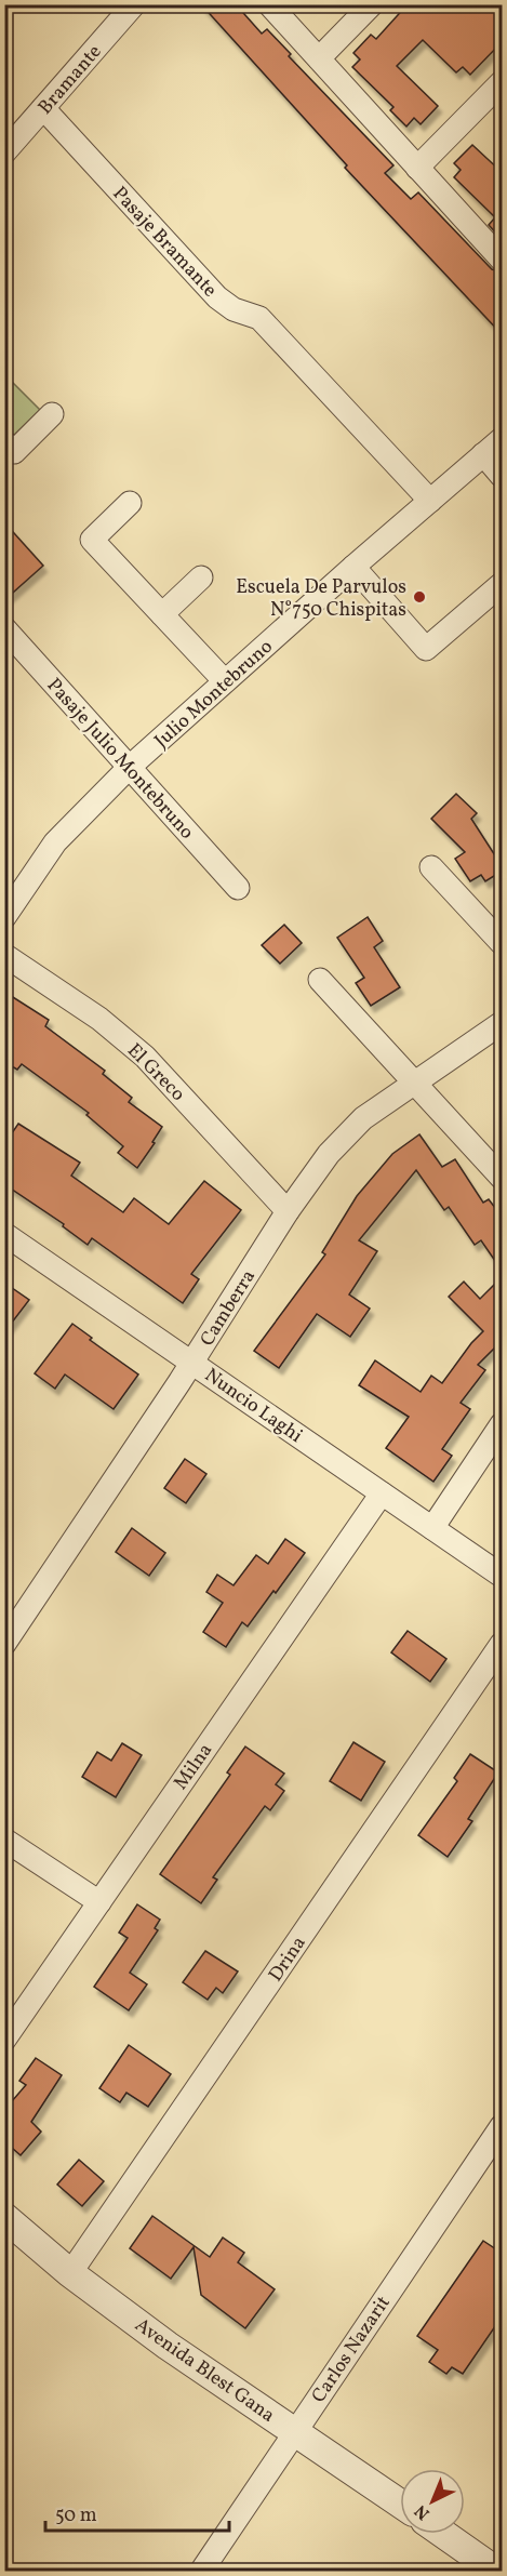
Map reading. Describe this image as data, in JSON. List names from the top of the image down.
{
  "streets": {
    "street": [
      "Bramante",
      "Pasaje Bramante",
      "Julio Montebruno",
      "Pasaje Julio Montebruno",
      "El Greco",
      "Camberra",
      "Nuncio Laghi",
      "Milna",
      "Drina",
      "Carlos Nazarit",
      "Avenida Blest Gana"
    ]
  },
  "crossings": [
    ["Bramante", "Pasaje Bramante"],
    ["Pasaje Bramante", "Julio Montebruno"],
    ["Julio Montebruno", "Pasaje Julio Montebruno"],
    ["El Greco", "Camberra"],
    ["Camberra", "Nuncio Laghi"],
    ["Nuncio Laghi", "Milna"],
    ["Drina", "Avenida Blest Gana"],
    ["Carlos Nazarit", "Avenida Blest Gana"]
  ],
  "places": ["Escuela De Parvulos N°750 Chispitas"],
  "scale_bar": "50 m",
  "north": "bottom left"
}
